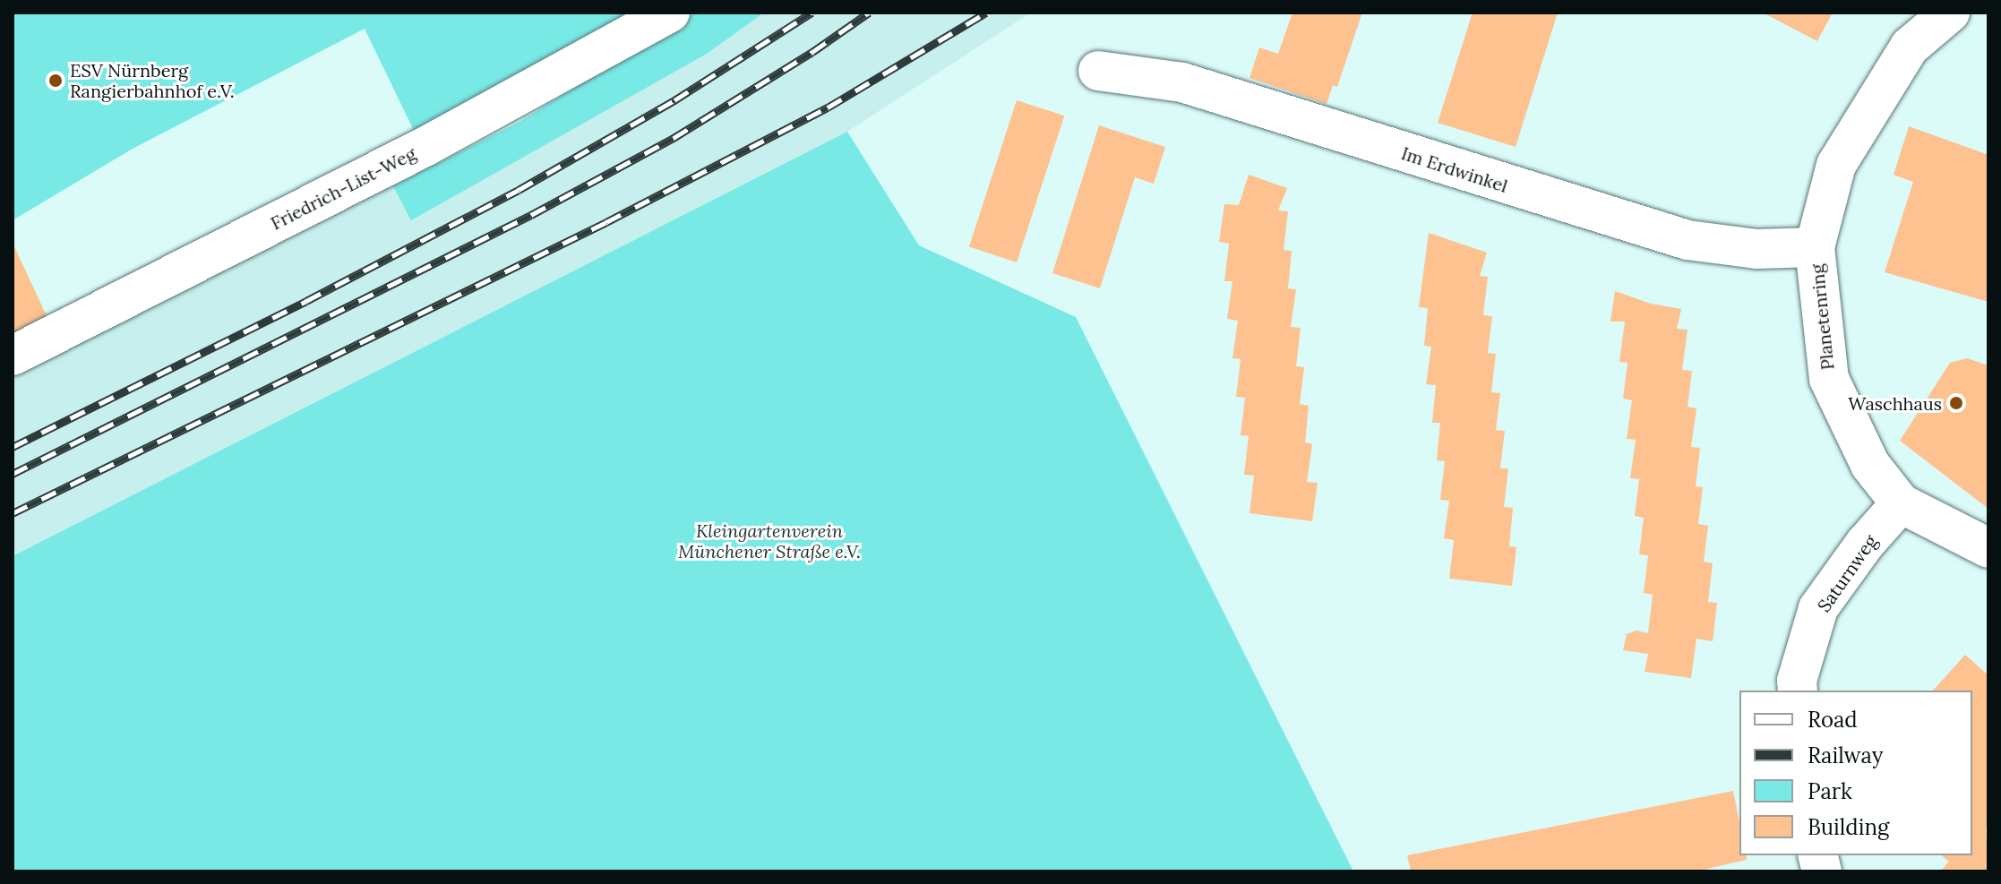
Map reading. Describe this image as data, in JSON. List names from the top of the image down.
{
  "streets": {
    "street": [
      "Im Erdwinkel",
      "Friedrich-List-Weg",
      "Planetenring",
      "Saturnweg"
    ]
  },
  "crossings": [
    ["Im Erdwinkel", "Planetenring"],
    ["Planetenring", "Saturnweg"]
  ],
  "parks": ["Kleingartenverein Münchener Straße e.V."],
  "places": ["ESV Nürnberg Rangierbahnhof e.V.", "Waschhaus"],
  "legend": [
    "Road",
    "Railway",
    "Park",
    "Building"
  ]
}
